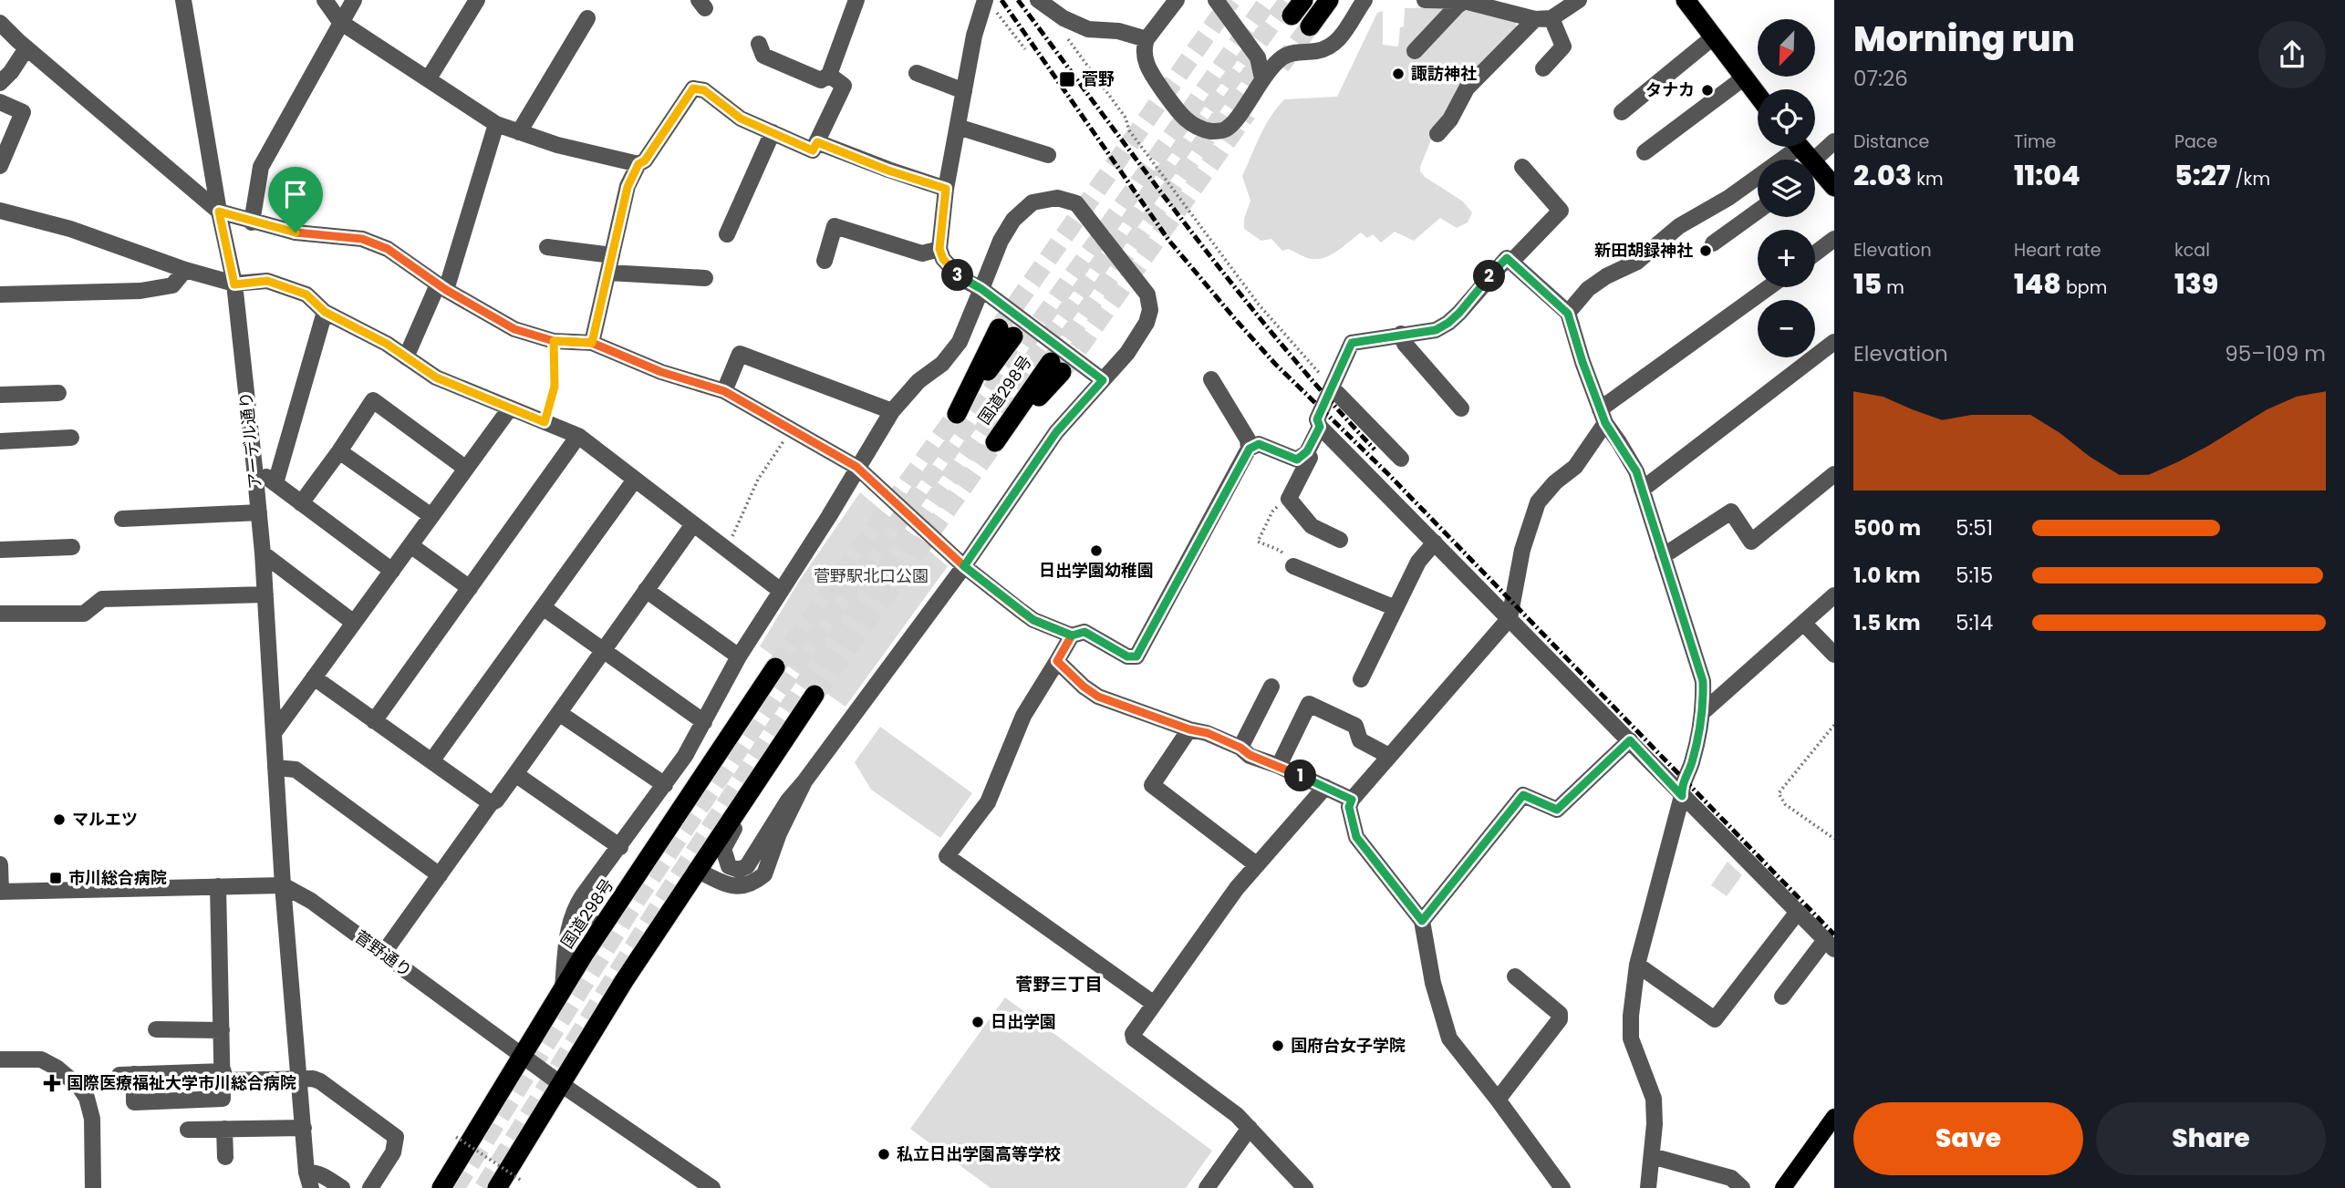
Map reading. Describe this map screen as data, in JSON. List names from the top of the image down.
{
  "streets": {
    "highway": ["国道298号"],
    "street": ["アーデル通り", "菅野通り"]
  },
  "crossings": [
    ["国道298号", "菅野通り"],
    ["アーデル通り", "菅野通り"]
  ],
  "districts": ["菅野三丁目"],
  "parks": ["菅野駅北口公園"],
  "places": {
    "other": [
      "諏訪神社",
      "タナカ",
      "新田胡録神社",
      "日出学園幼稚園",
      "マルエツ",
      "日出学園",
      "国府台女子学院",
      "私立日出学園高等学校"
    ],
    "transit": ["菅野", "市川総合病院"],
    "health": ["国際医療福祉大学市川総合病院"]
  },
  "north": "bottom left",
  "page": {
    "heading": ["Morning run", "07:26"],
    "map_buttons": ["+", "−"],
    "stats": [
      ["Distance", "2.03 km"],
      ["Time", "11:04"],
      ["Pace", "5:27 /km"],
      ["Elevation", "15 m"],
      ["Heart rate", "148 bpm"],
      ["kcal", "139"]
    ],
    "pins": ["3", "2", "1"],
    "chart": ["Elevation", "95–109 m"],
    "list": [
      {
        "name": "500 m",
        "note": "5:51"
      },
      {
        "name": "1.0 km",
        "note": "5:15"
      },
      {
        "name": "1.5 km",
        "note": "5:14"
      }
    ],
    "buttons": ["Save", "Share"]
  }
}
